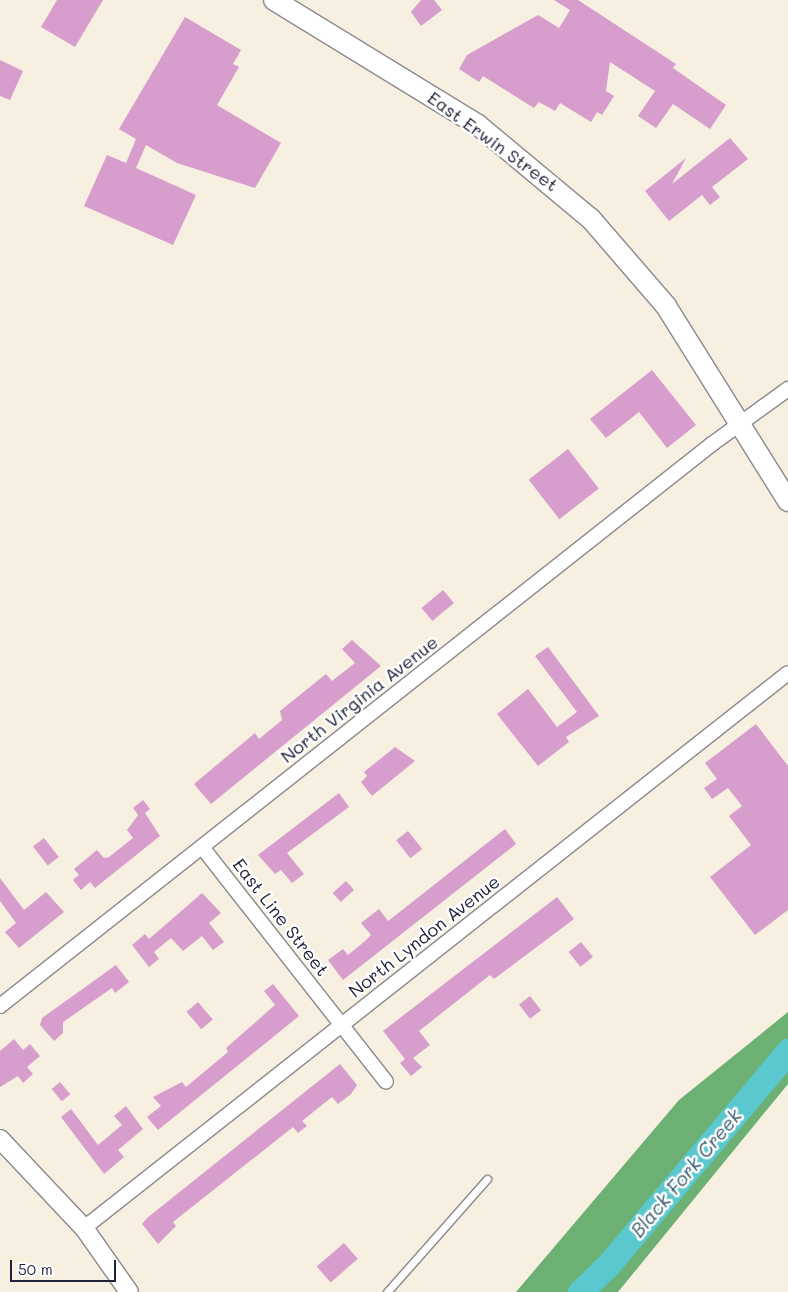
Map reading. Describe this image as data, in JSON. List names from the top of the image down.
{
  "streets": {
    "main road": ["East Erwin Street"],
    "street": ["North Virginia Avenue", "East Line Street", "North Lyndon Avenue"]
  },
  "crossings": [
    ["East Erwin Street", "North Virginia Avenue"],
    ["North Virginia Avenue", "East Line Street"],
    ["East Line Street", "North Lyndon Avenue"]
  ],
  "water": ["Black Fork Creek"],
  "scale_bar": "50 m"
}
